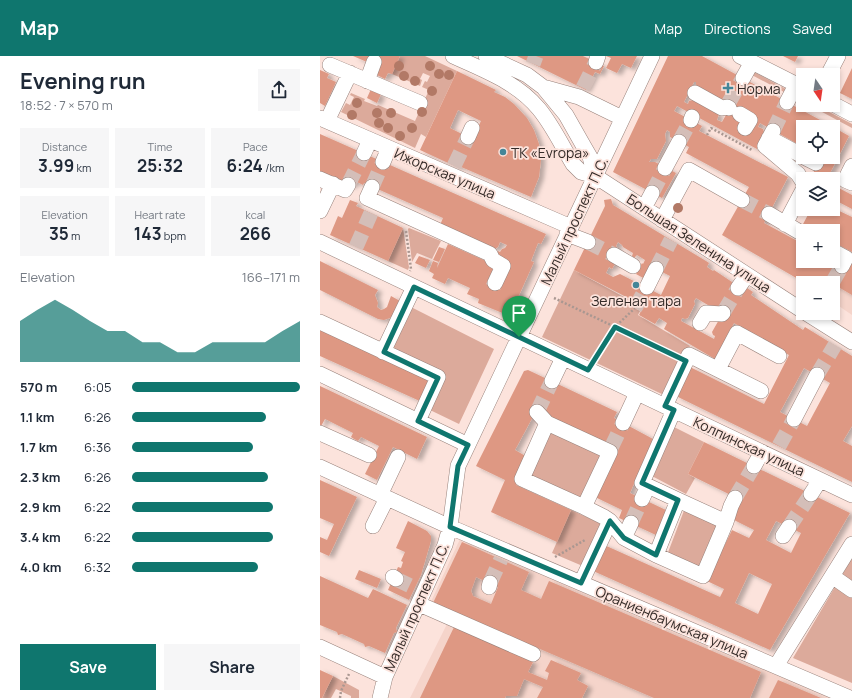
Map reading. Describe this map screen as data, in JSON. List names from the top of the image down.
{
  "streets": {
    "street": [
      "Ижорская улица",
      "Малый проспект П.С.",
      "Большая Зеленина улица",
      "Колпинская улица",
      "Ораниенбаумская улица"
    ]
  },
  "crossings": [
    ["Ижорская улица", "Малый проспект П.С."],
    ["Малый проспект П.С.", "Большая Зеленина улица"],
    ["Малый проспект П.С.", "Колпинская улица"],
    ["Малый проспект П.С.", "Ораниенбаумская улица"]
  ],
  "places": {
    "health": ["Норма"],
    "other": ["ТК «Evropa»", "Зеленая тара"]
  },
  "north": "bottom",
  "page": {
    "header": "Map",
    "nav": ["Map", "Directions", "Saved"],
    "heading": ["Evening run", "18:52 · 7 × 570 m"],
    "map_buttons": ["+", "−"],
    "stats": [
      ["Distance", "3.99 km"],
      ["Time", "25:32"],
      ["Pace", "6:24 /km"],
      ["Elevation", "35 m"],
      ["Heart rate", "143 bpm"],
      ["kcal", "266"]
    ],
    "chart": ["Elevation", "166–171 m"],
    "list": [
      {
        "name": "570 m",
        "note": "6:05"
      },
      {
        "name": "1.1 km",
        "note": "6:26"
      },
      {
        "name": "1.7 km",
        "note": "6:36"
      },
      {
        "name": "2.3 km",
        "note": "6:26"
      },
      {
        "name": "2.9 km",
        "note": "6:22"
      },
      {
        "name": "3.4 km",
        "note": "6:22"
      },
      {
        "name": "4.0 km",
        "note": "6:32"
      }
    ],
    "buttons": ["Save", "Share"]
  }
}
